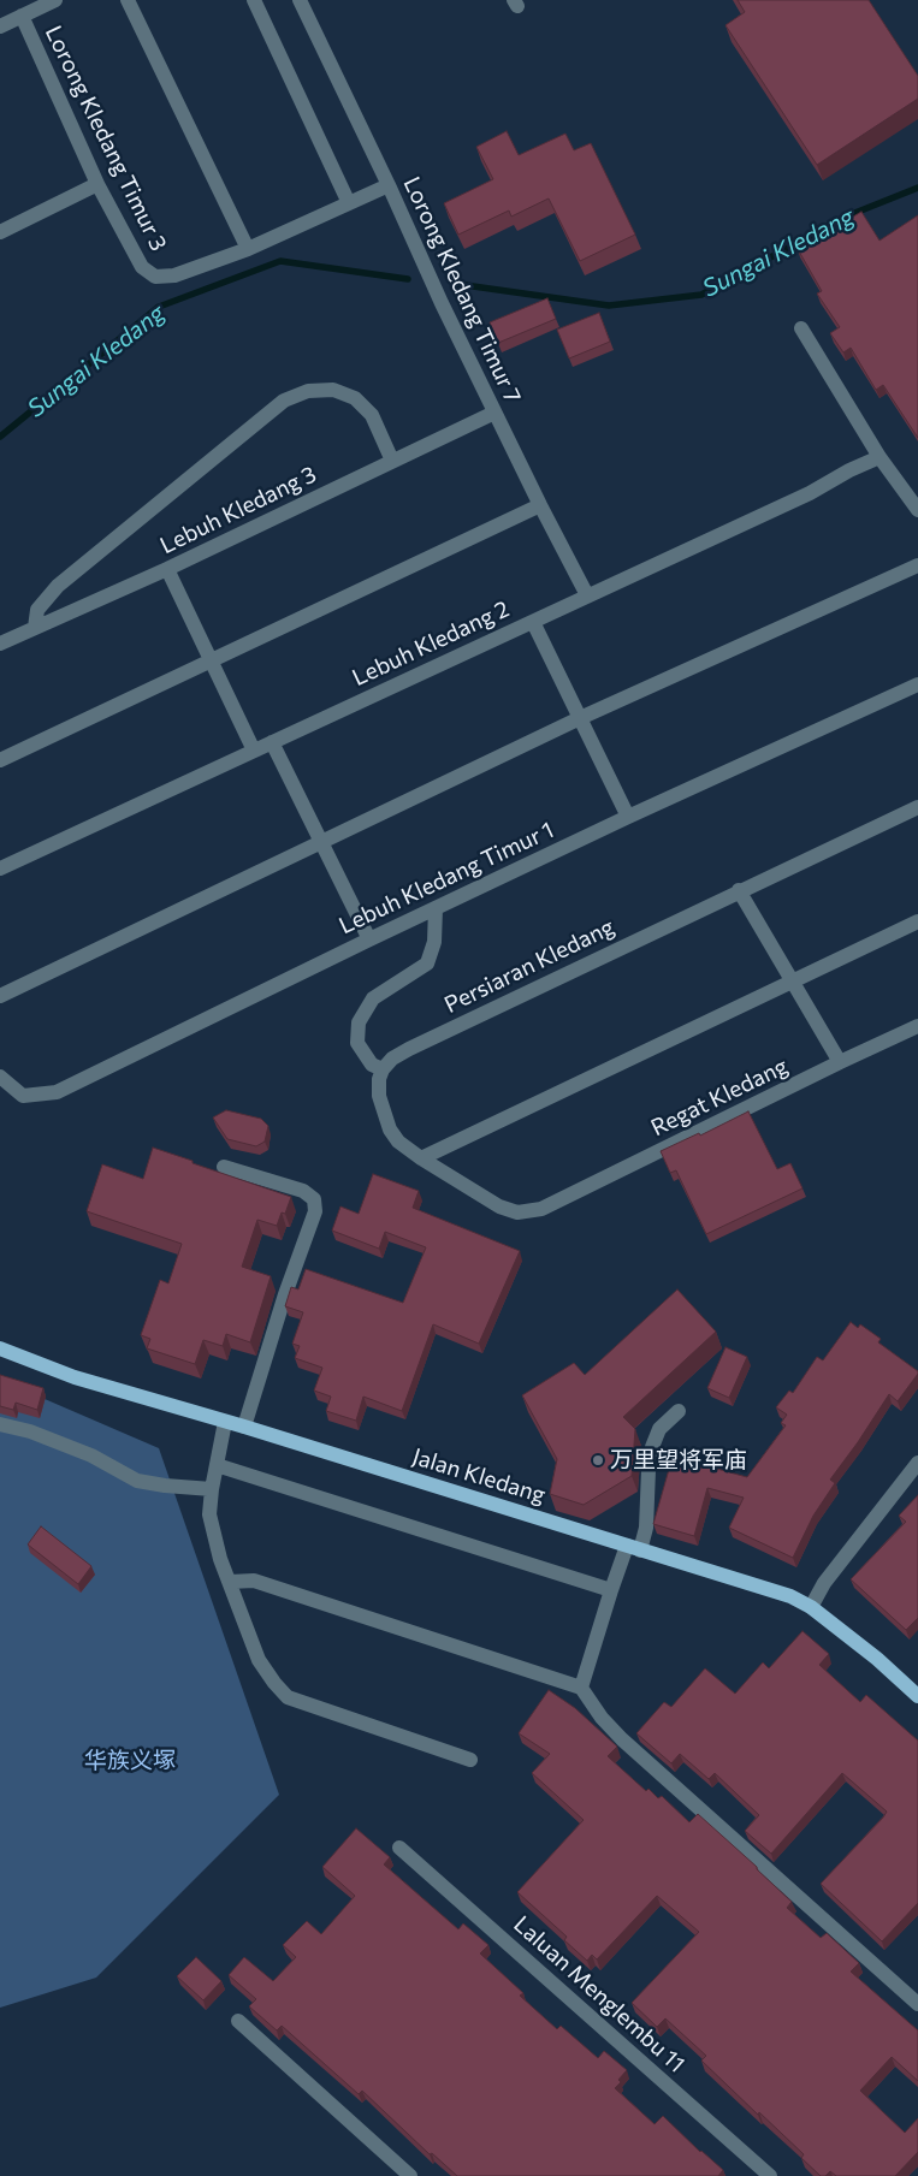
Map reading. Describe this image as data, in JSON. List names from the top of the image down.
{
  "streets": {
    "main road": ["Jalan Kledang"],
    "street": [
      "Lorong Kledang Timur 3",
      "Lorong Kledang Timur 7",
      "Lebuh Kledang 3",
      "Lebuh Kledang 2",
      "Lebuh Kledang Timur 1",
      "Persiaran Kledang",
      "Regat Kledang",
      "Laluan Menglembu 11"
    ]
  },
  "crossings": [
    ["Lorong Kledang Timur 3", "Lorong Kledang Timur 7"],
    ["Lorong Kledang Timur 7", "Lebuh Kledang 3"],
    ["Lorong Kledang Timur 7", "Lebuh Kledang 2"]
  ],
  "water": ["Sungai Kledang"],
  "parks": ["华族义塚"],
  "places": ["万里望将军庙"]
}
